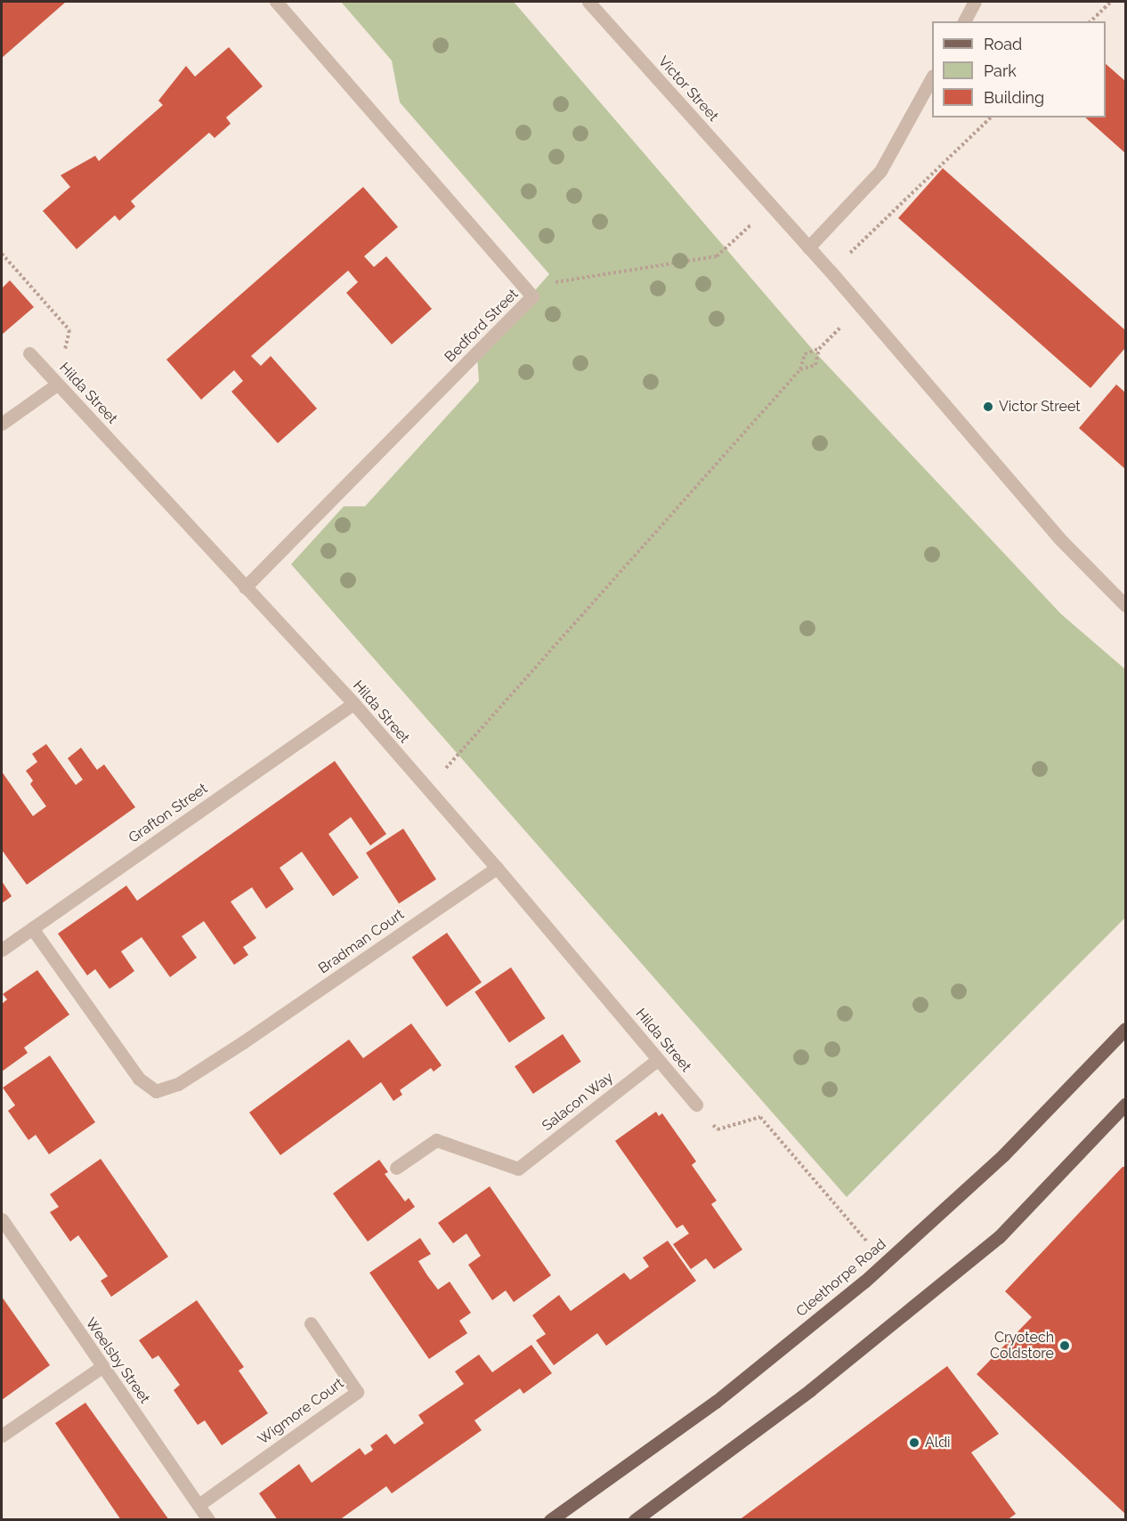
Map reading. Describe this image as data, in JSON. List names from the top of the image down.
{
  "streets": {
    "main road": ["Cleethorpe Road"],
    "street": [
      "Victor Street",
      "Bedford Street",
      "Hilda Street",
      "Grafton Street",
      "Bradman Court",
      "Salacon Way",
      "Weelsby Street",
      "Wigmore Court"
    ]
  },
  "crossings": [
    ["Bedford Street", "Hilda Street"],
    ["Hilda Street", "Grafton Street"],
    ["Hilda Street", "Bradman Court"],
    ["Hilda Street", "Salacon Way"],
    ["Grafton Street", "Bradman Court"],
    ["Weelsby Street", "Wigmore Court"]
  ],
  "places": ["Victor Street", "Cryotech Coldstore", "Aldi"],
  "legend": ["Road", "Park", "Building"]
}
